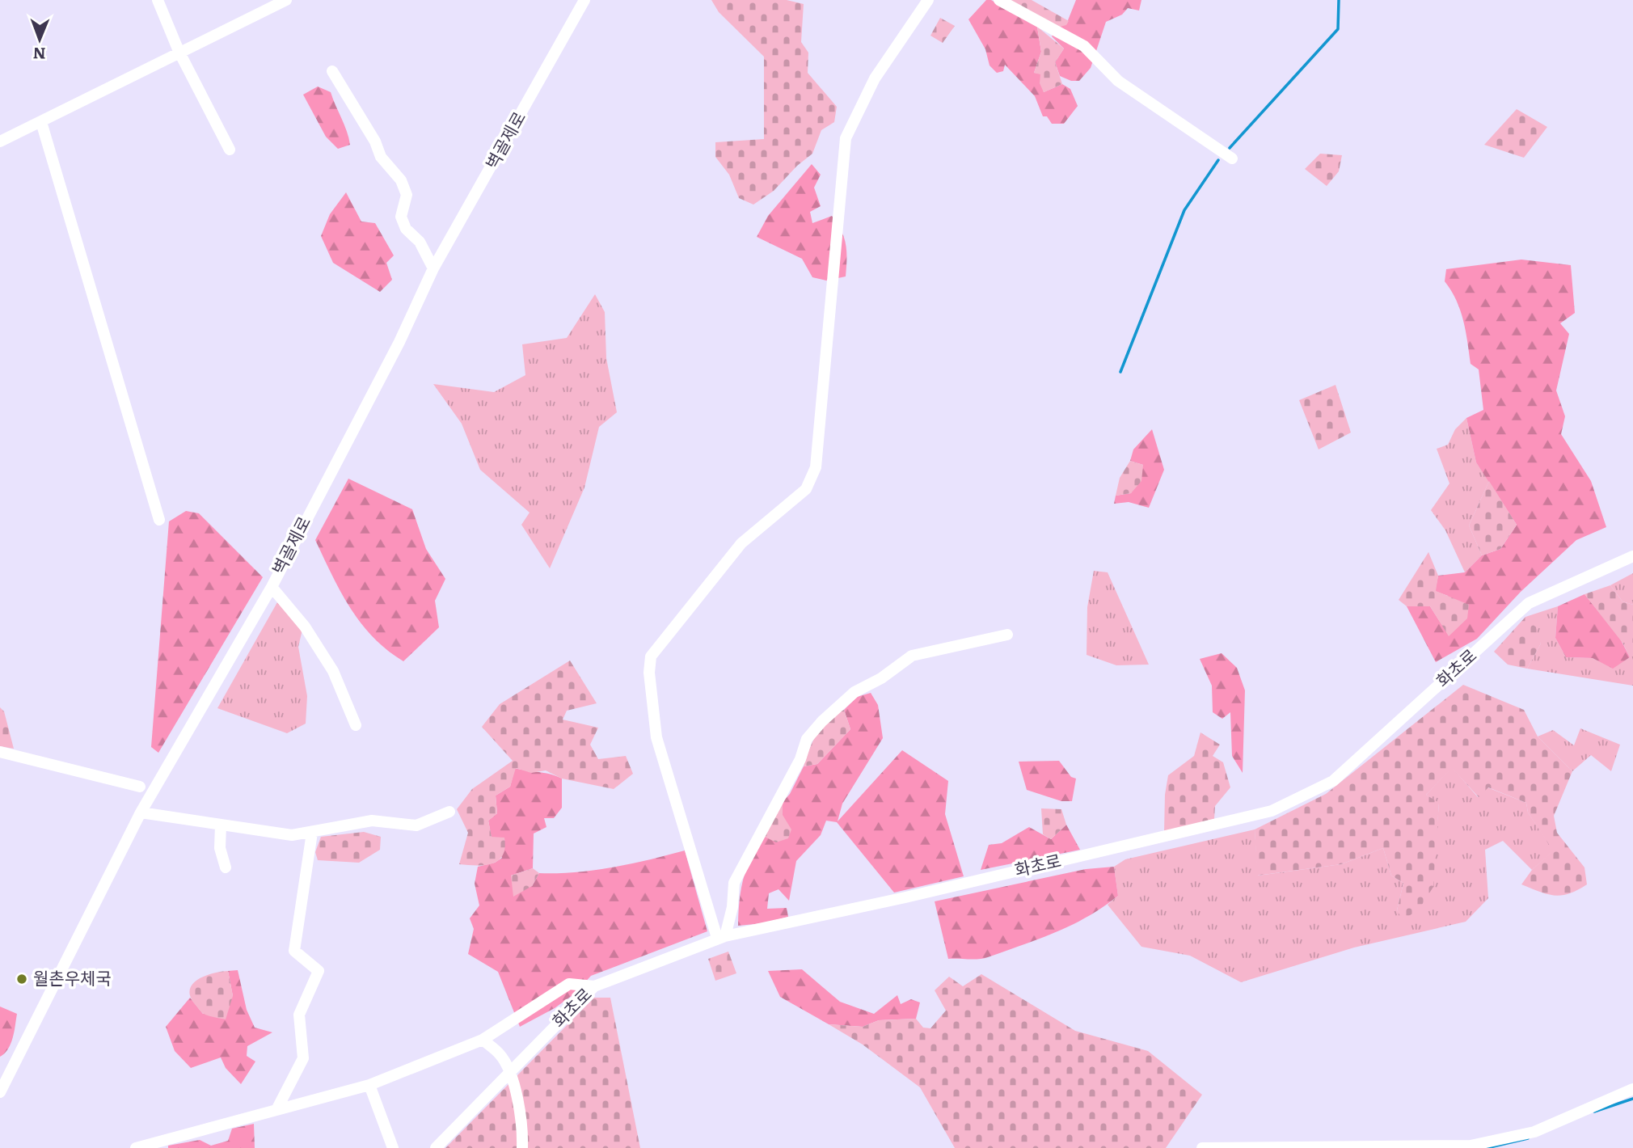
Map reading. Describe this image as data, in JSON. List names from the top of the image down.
{
  "streets": {
    "street": ["벽골제로", "화초로"]
  },
  "places": ["월촌우체국"],
  "north": "bottom"
}
